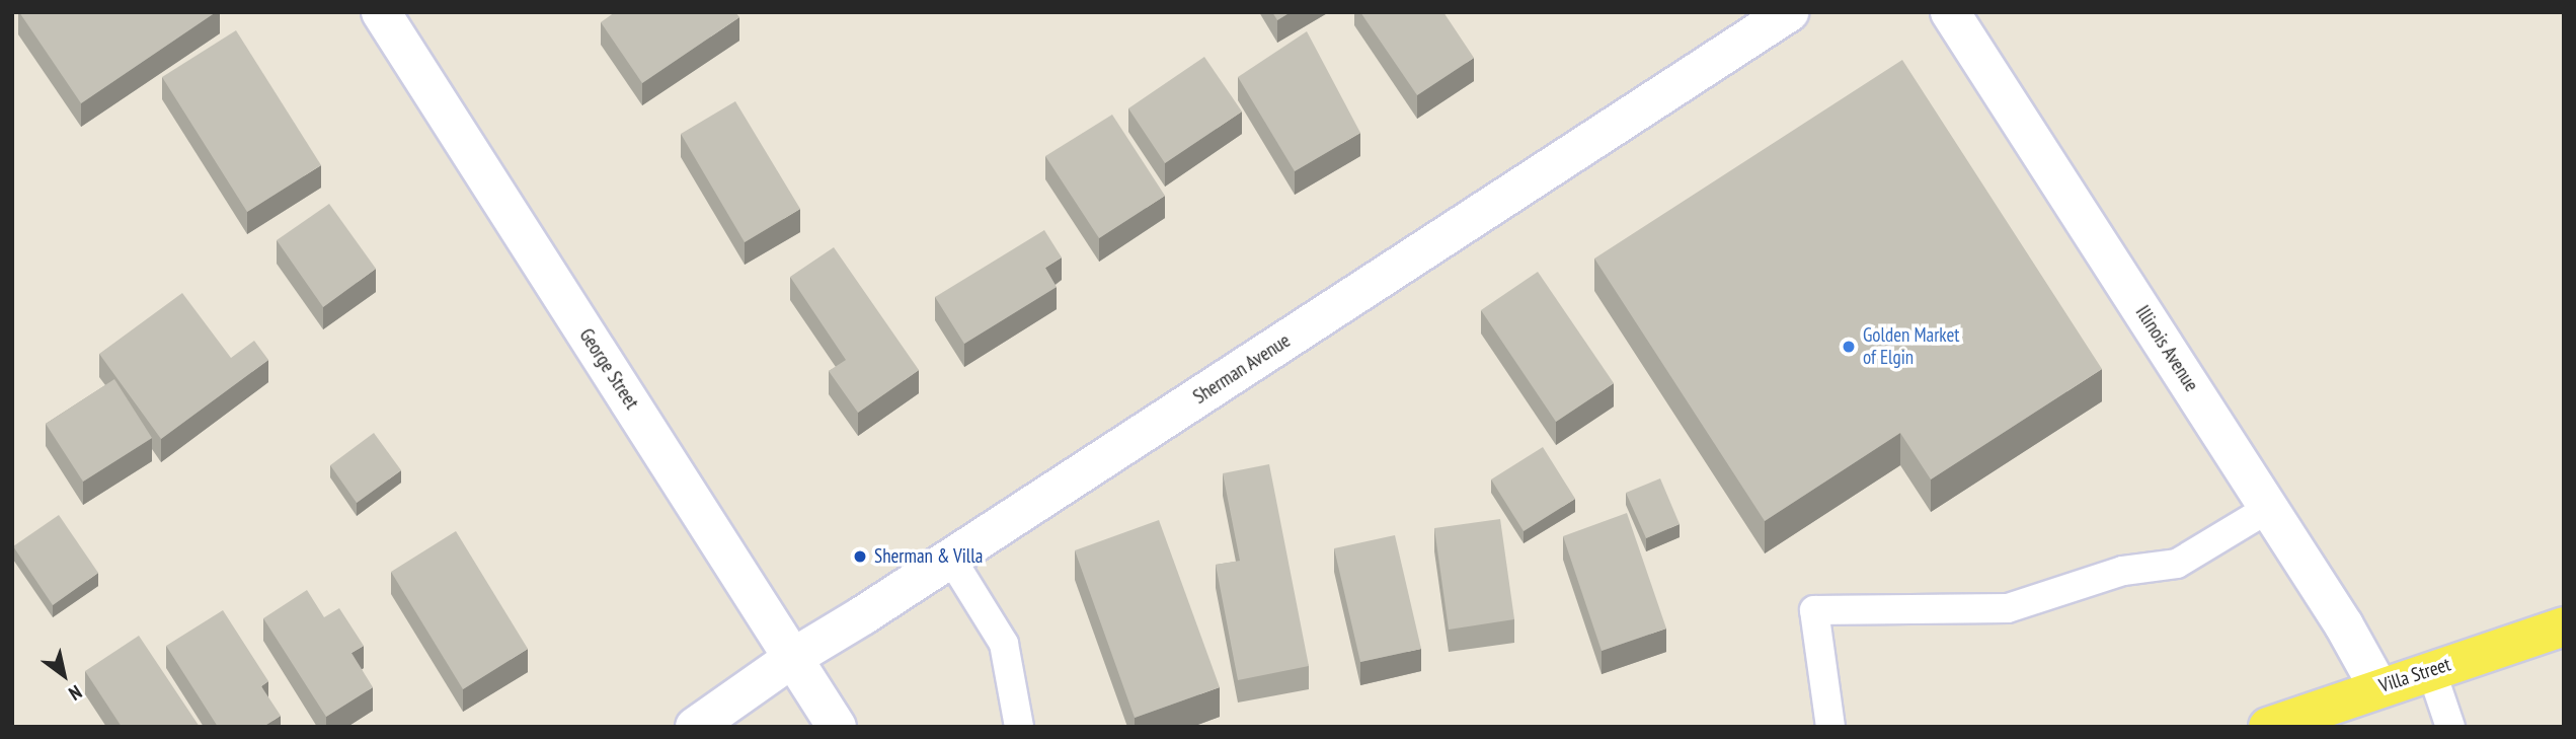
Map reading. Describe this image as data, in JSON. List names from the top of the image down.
{
  "streets": {
    "main road": ["Villa Street"],
    "street": ["Illinois Avenue", "George Street", "Sherman Avenue"]
  },
  "crossings": [
    ["Illinois Avenue", "Villa Street"],
    ["George Street", "Sherman Avenue"]
  ],
  "places": ["Golden Market of Elgin", "Sherman & Villa"],
  "north": "bottom right"
}
